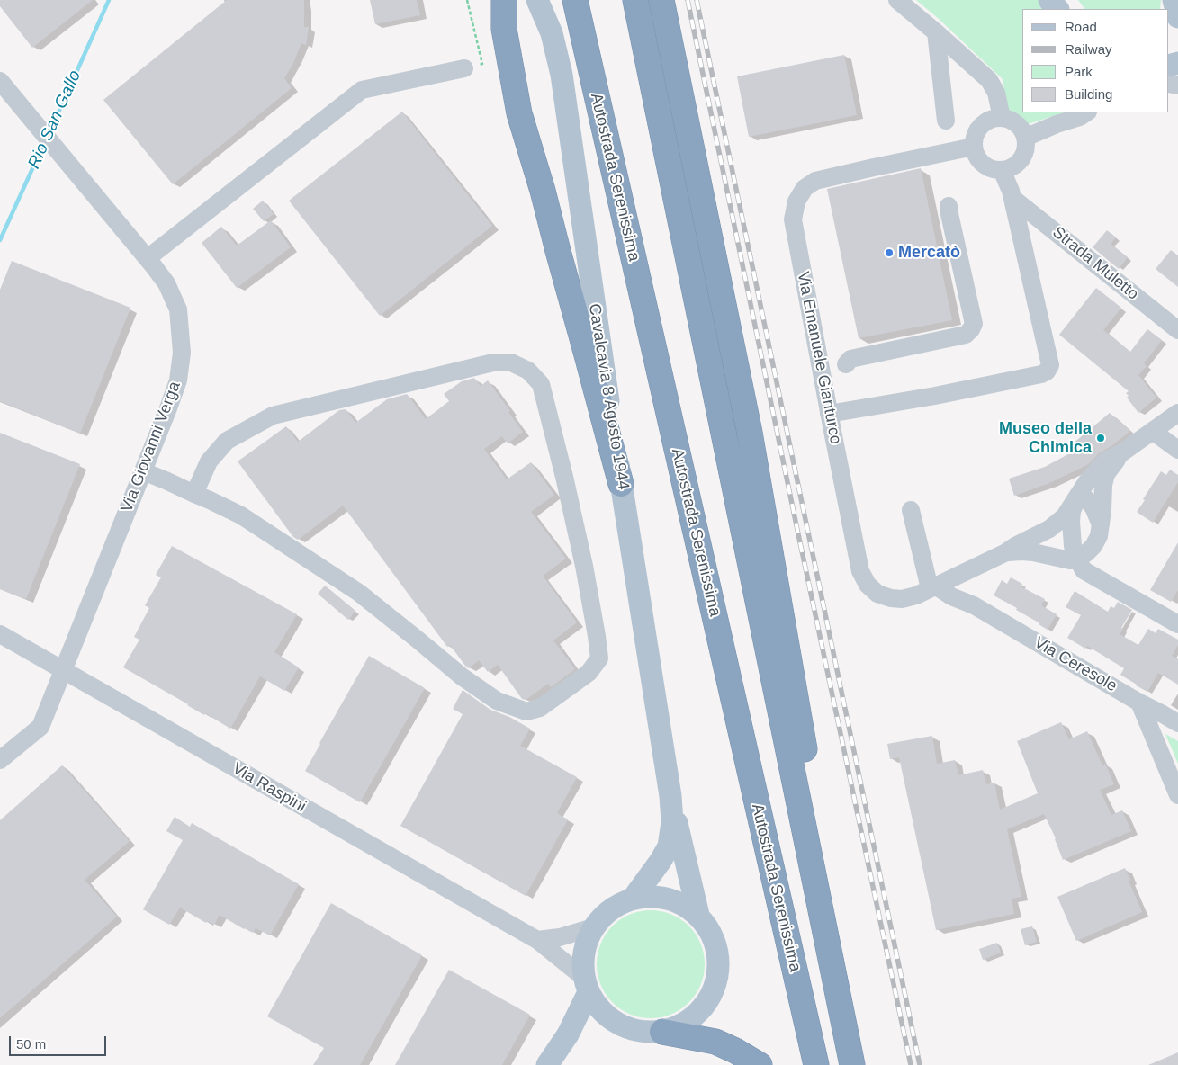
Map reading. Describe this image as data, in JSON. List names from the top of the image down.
{
  "streets": {
    "highway": ["Autostrada Serenissima"],
    "main road": ["Cavalcavia 8 Agosto 1944"],
    "street": [
      "Strada Muletto",
      "Via Emanuele Gianturco",
      "Via Giovanni Verga",
      "Via Ceresole",
      "Via Raspini"
    ]
  },
  "crossings": [
    ["Via Emanuele Gianturco", "Via Ceresole"],
    ["Cavalcavia 8 Agosto 1944", "Via Raspini"],
    ["Via Giovanni Verga", "Via Raspini"]
  ],
  "water": ["Rio San Gallo"],
  "places": ["Mercatò", "Museo della Chimica"],
  "legend": [
    "Road",
    "Railway",
    "Park",
    "Building"
  ],
  "scale_bar": "50 m"
}
